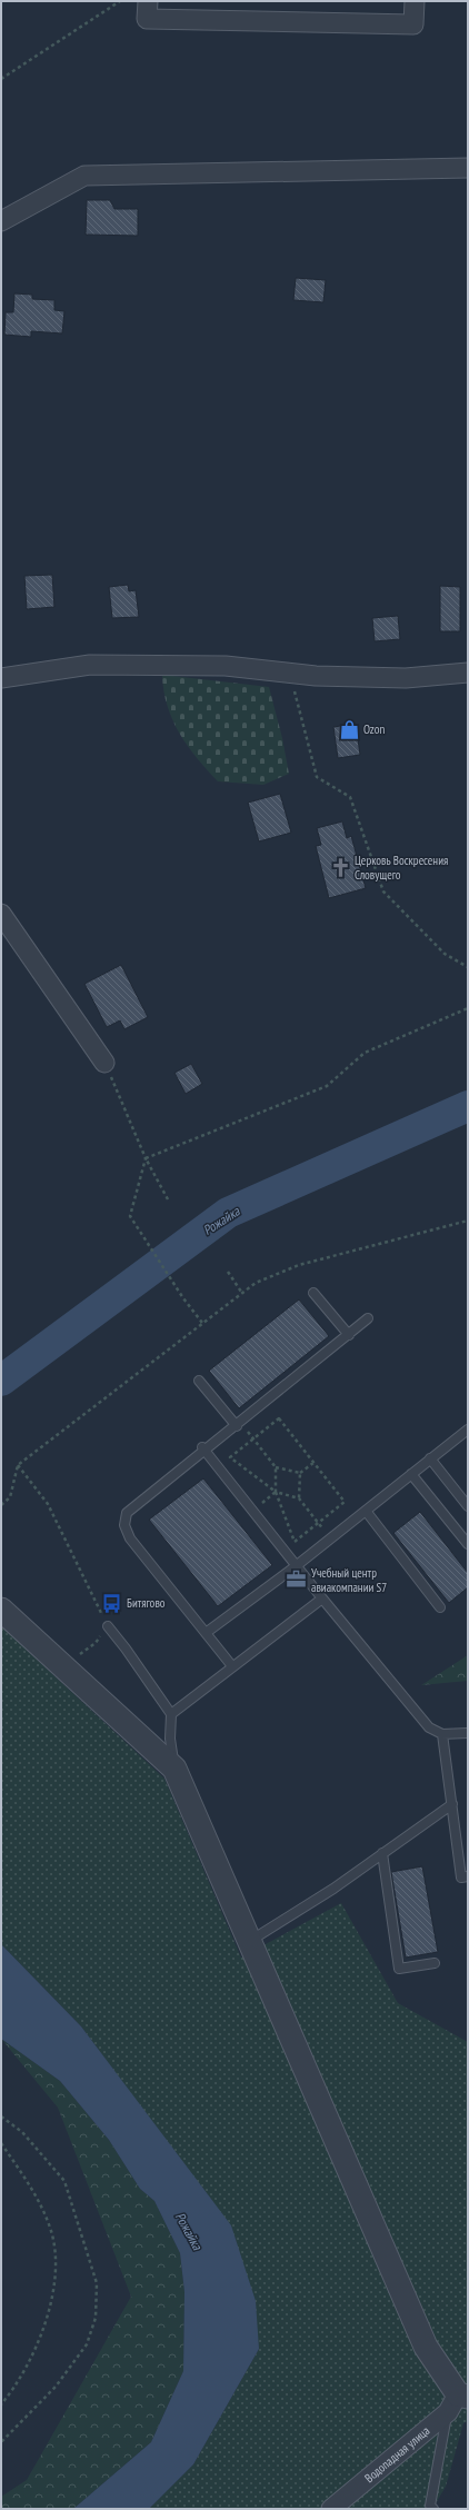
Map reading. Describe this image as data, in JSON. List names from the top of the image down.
{
  "streets": {
    "street": ["Водопадная улица"]
  },
  "water": ["Рожайка"],
  "places": {
    "shop": ["Ozon"],
    "church": ["Церковь Воскресения Словущего"],
    "office": ["Учебный центр авиакомпании S7"],
    "bus stop": ["Битягово"]
  }
}
